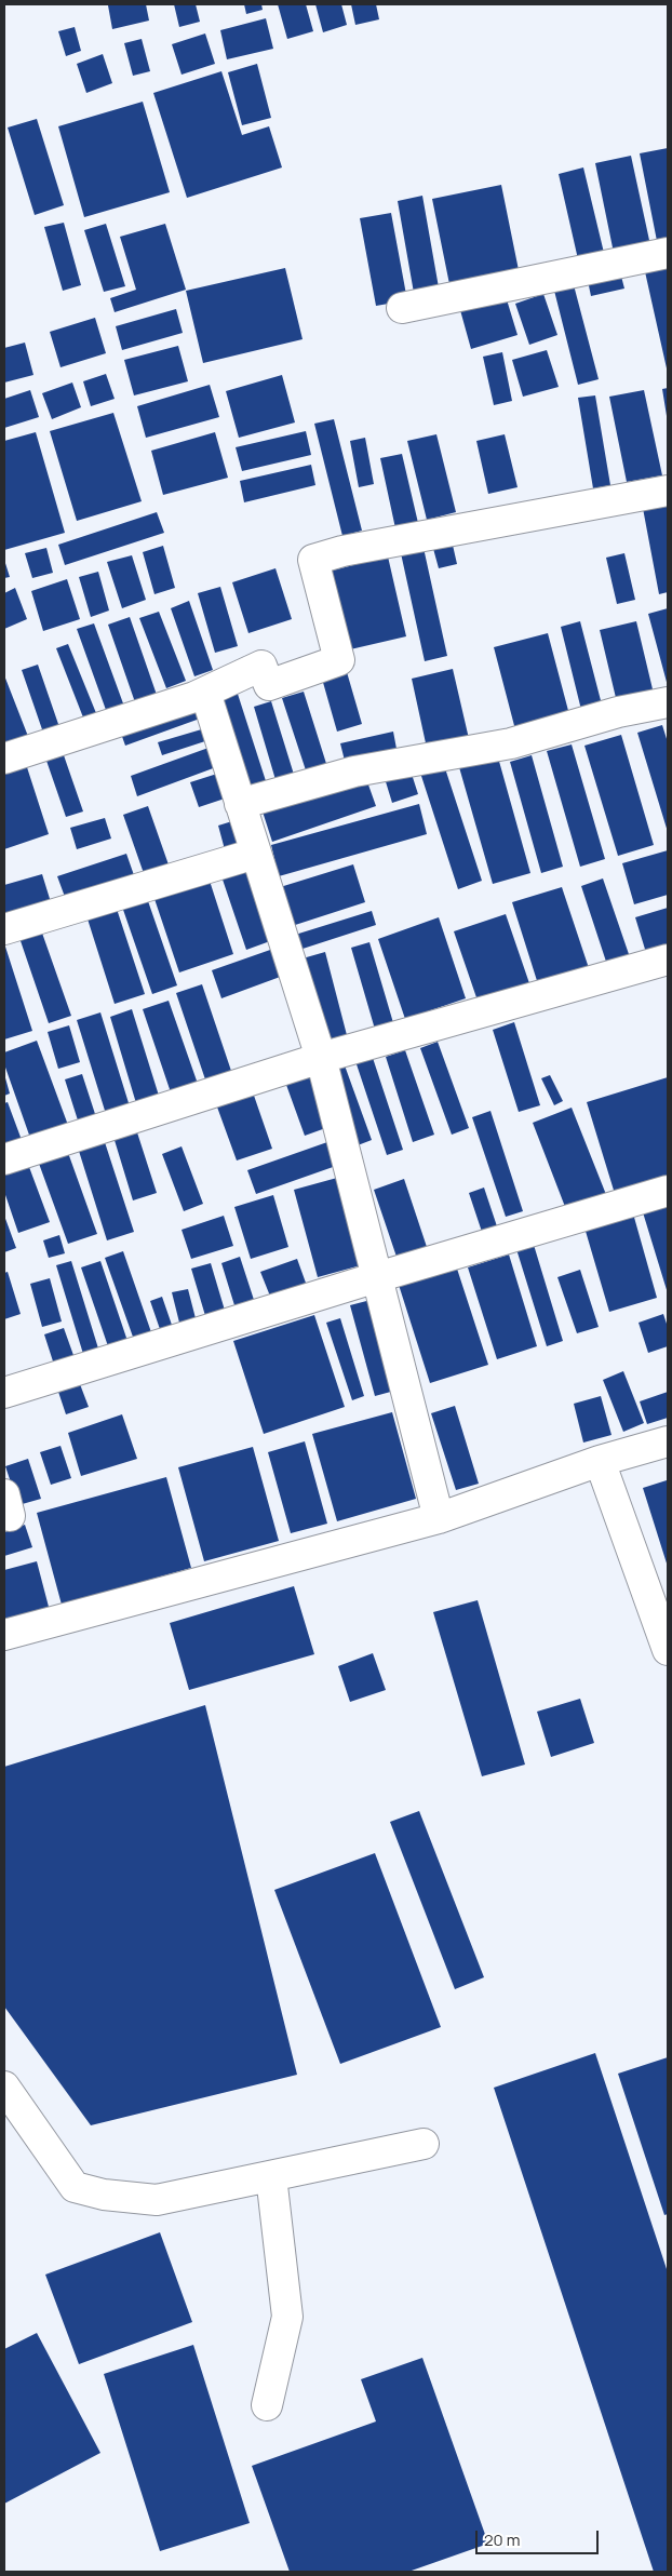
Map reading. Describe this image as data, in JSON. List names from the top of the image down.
{
  "scale_bar": "20 m"
}
